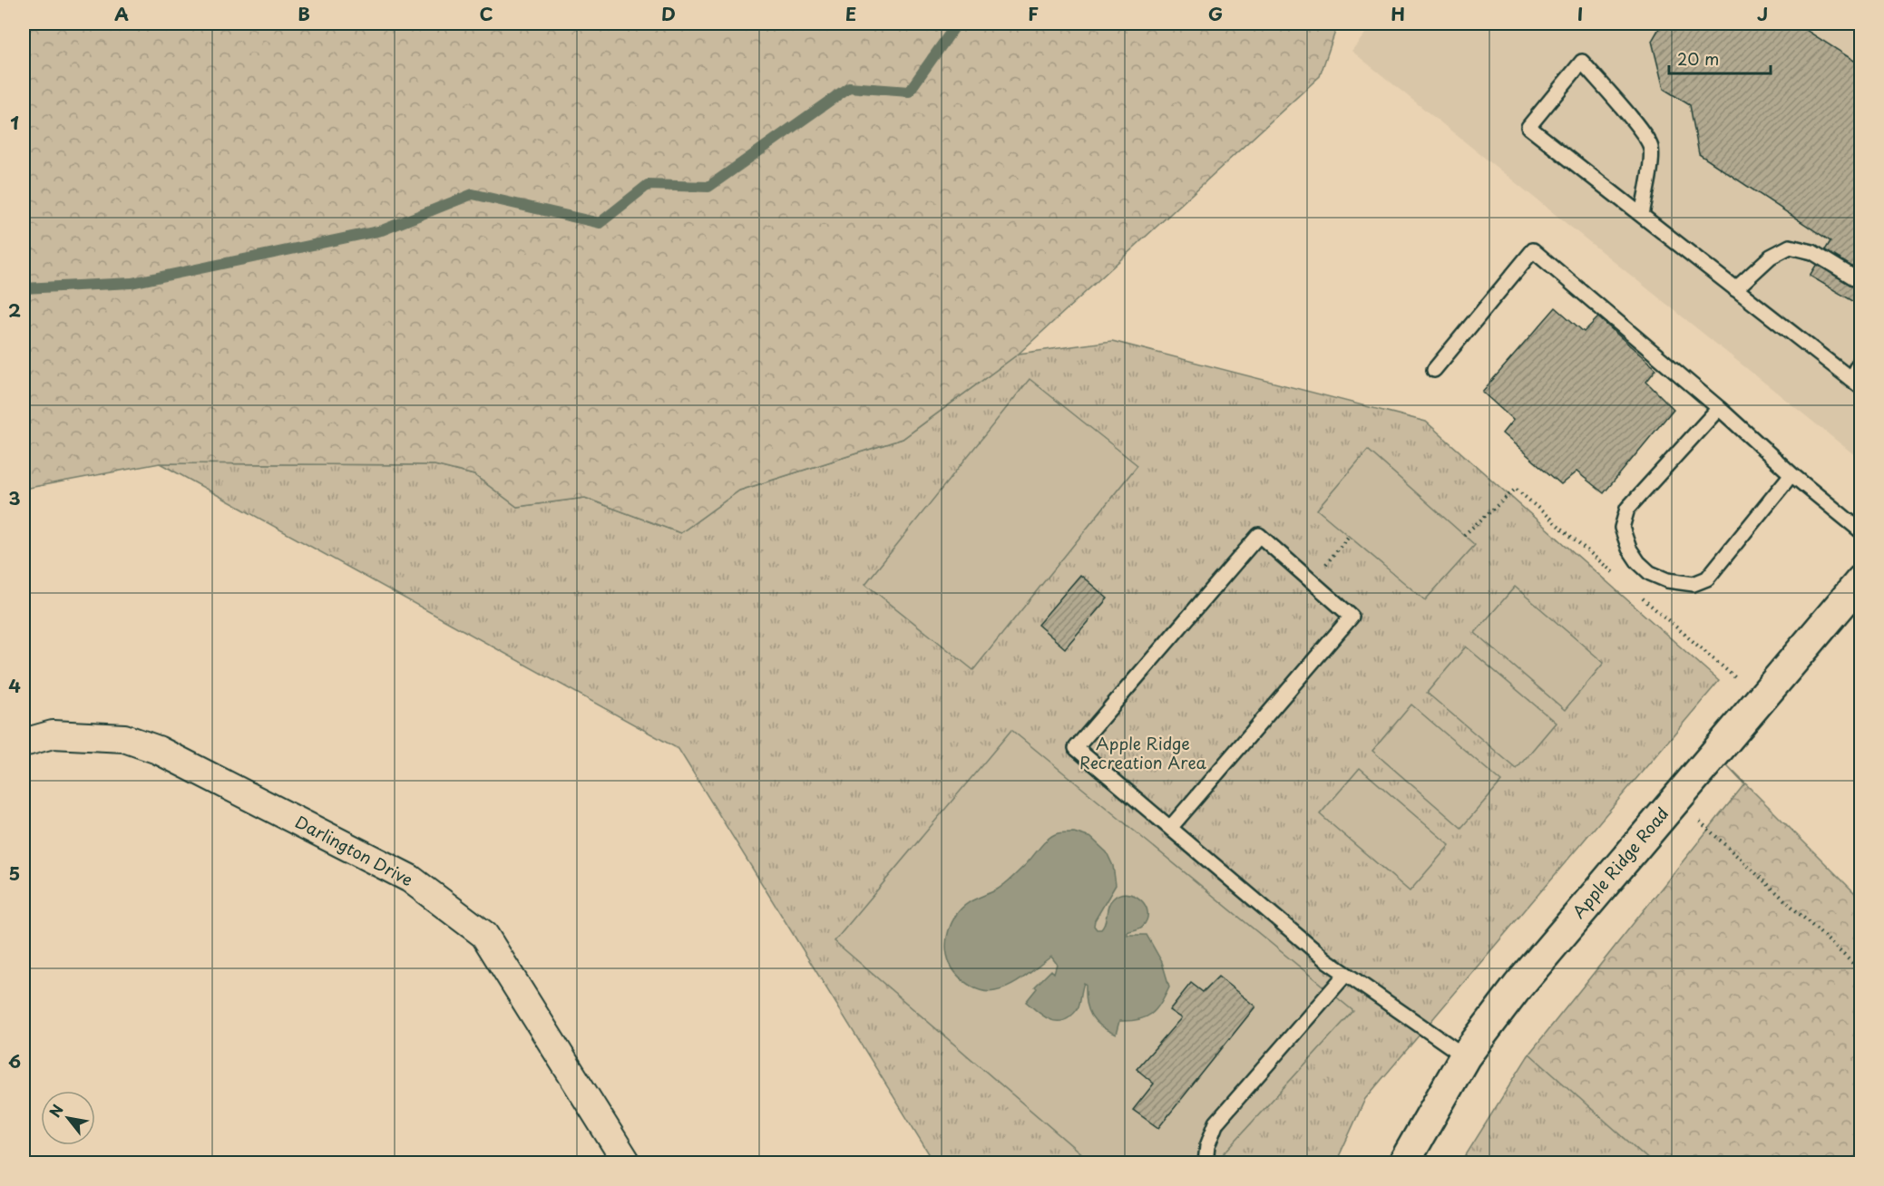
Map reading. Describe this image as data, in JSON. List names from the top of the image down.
{
  "streets": {
    "street": ["Darlington Drive", "Apple Ridge Road"]
  },
  "parks": ["Apple Ridge Recreation Area"],
  "scale_bar": "20 m",
  "north": "top left",
  "grid": {
    "columns": [
      "A",
      "B",
      "C",
      "D",
      "E",
      "F",
      "G",
      "H",
      "I",
      "J"
    ],
    "rows": [
      "1",
      "2",
      "3",
      "4",
      "5",
      "6"
    ]
  }
}
